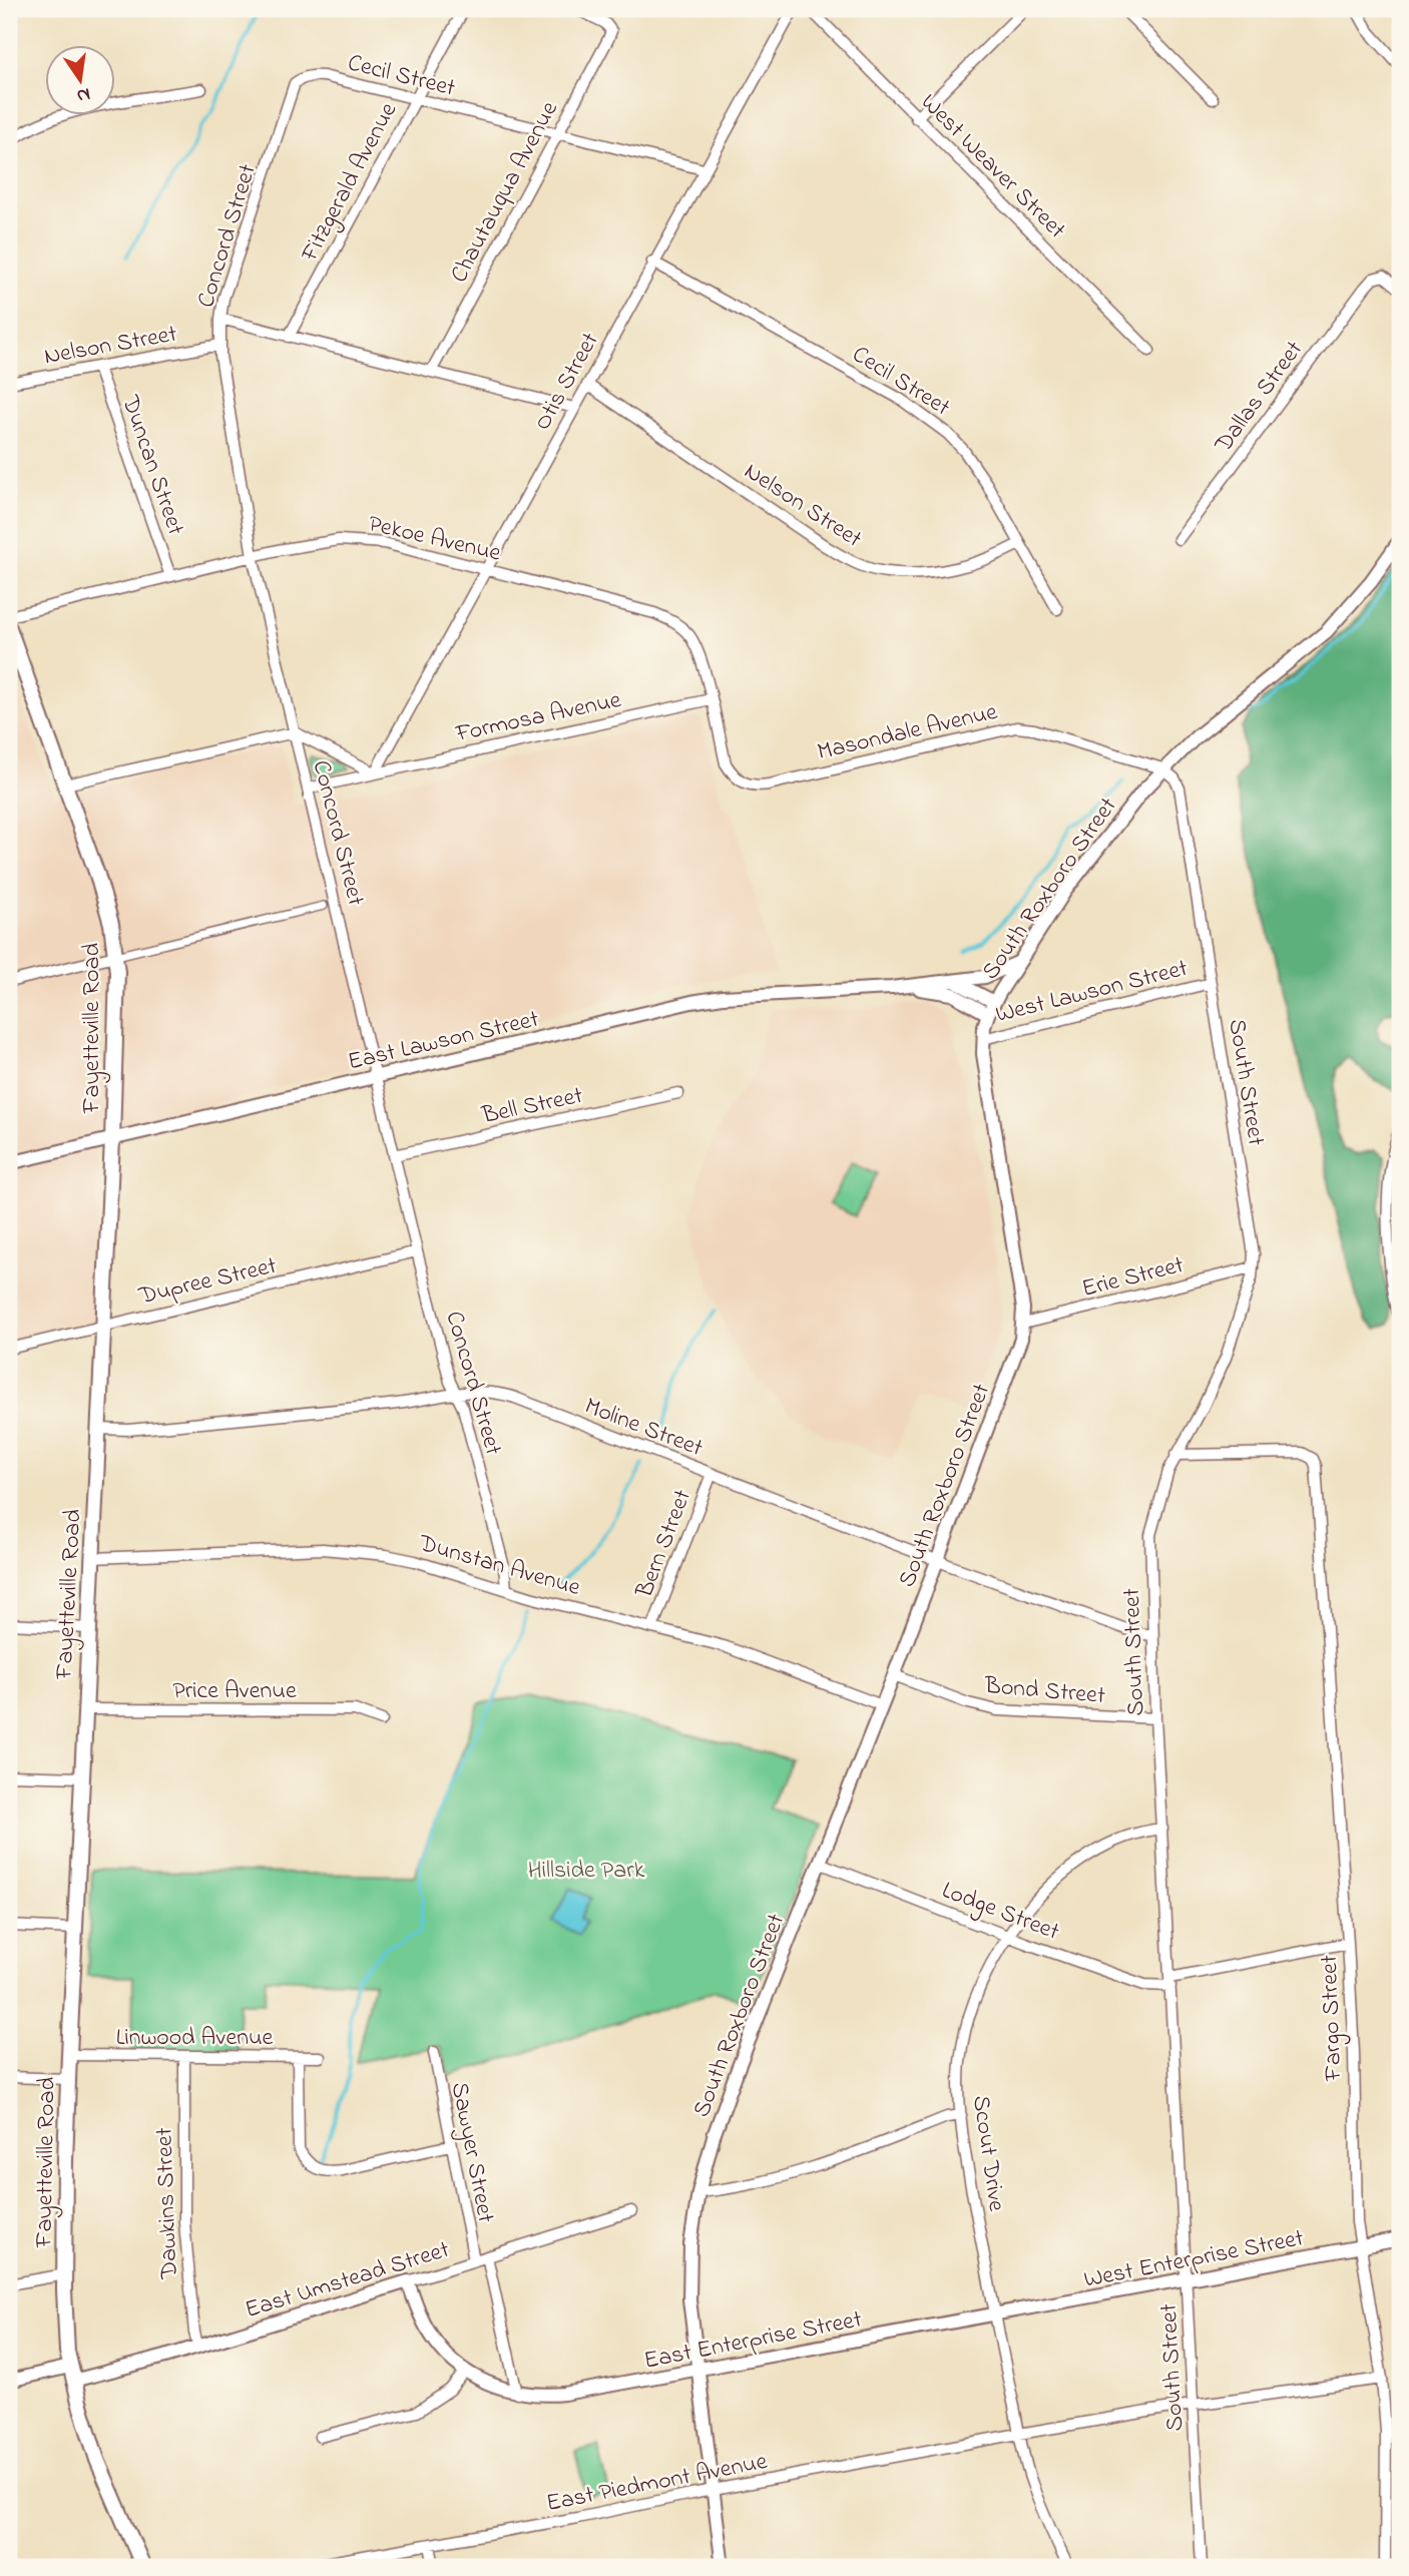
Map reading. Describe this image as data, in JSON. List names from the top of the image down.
{
  "streets": {
    "main road": ["Fayetteville Road"],
    "street": [
      "Cecil Street",
      "West Weaver Street",
      "Fitzgerald Avenue",
      "Chautauqua Avenue",
      "Concord Street",
      "Nelson Street",
      "Otis Street",
      "Dallas Street",
      "Duncan Street",
      "Pekoe Avenue",
      "Formosa Avenue",
      "Masondale Avenue",
      "South Roxboro Street",
      "West Lawson Street",
      "East Lawson Street",
      "South Street",
      "Bell Street",
      "Erie Street",
      "Dupree Street",
      "Moline Street",
      "Bern Street",
      "Dunstan Avenue",
      "Price Avenue",
      "Bond Street",
      "Lodge Street",
      "Fargo Street",
      "Linwood Avenue",
      "Sawyer Street",
      "Scout Drive",
      "Dawkins Street",
      "West Enterprise Street",
      "East Umstead Street",
      "East Enterprise Street",
      "East Piedmont Avenue"
    ]
  },
  "crossings": [
    ["Cecil Street", "Fitzgerald Avenue"],
    ["Cecil Street", "Chautauqua Avenue"],
    ["Cecil Street", "Concord Street"],
    ["Cecil Street", "Nelson Street"],
    ["Cecil Street", "Otis Street"],
    ["Concord Street", "Nelson Street"],
    ["Concord Street", "Pekoe Avenue"],
    ["Concord Street", "Formosa Avenue"],
    ["Concord Street", "East Lawson Street"],
    ["Concord Street", "Bell Street"],
    ["Concord Street", "Dupree Street"],
    ["Concord Street", "Moline Street"],
    ["Concord Street", "Dunstan Avenue"],
    ["Nelson Street", "Otis Street"],
    ["Nelson Street", "Duncan Street"],
    ["Otis Street", "Pekoe Avenue"],
    ["Otis Street", "Formosa Avenue"],
    ["Duncan Street", "Pekoe Avenue"],
    ["Pekoe Avenue", "Formosa Avenue"],
    ["Pekoe Avenue", "Masondale Avenue"],
    ["Masondale Avenue", "South Roxboro Street"],
    ["Masondale Avenue", "South Street"],
    ["South Roxboro Street", "West Lawson Street"],
    ["South Roxboro Street", "East Lawson Street"],
    ["South Roxboro Street", "South Street"],
    ["South Roxboro Street", "Erie Street"],
    ["South Roxboro Street", "Moline Street"],
    ["South Roxboro Street", "Dunstan Avenue"],
    ["South Roxboro Street", "Bond Street"],
    ["South Roxboro Street", "Lodge Street"],
    ["South Roxboro Street", "East Enterprise Street"],
    ["South Roxboro Street", "East Piedmont Avenue"],
    ["West Lawson Street", "South Street"],
    ["Fayetteville Road", "East Lawson Street"],
    ["Fayetteville Road", "Dupree Street"],
    ["Fayetteville Road", "Moline Street"],
    ["Fayetteville Road", "Dunstan Avenue"],
    ["Fayetteville Road", "Price Avenue"],
    ["Fayetteville Road", "Linwood Avenue"],
    ["Fayetteville Road", "East Umstead Street"],
    ["South Street", "Erie Street"],
    ["South Street", "Moline Street"],
    ["South Street", "Bond Street"],
    ["South Street", "Lodge Street"],
    ["South Street", "Fargo Street"],
    ["South Street", "Scout Drive"],
    ["South Street", "West Enterprise Street"],
    ["South Street", "East Piedmont Avenue"],
    ["Moline Street", "Bern Street"],
    ["Bern Street", "Dunstan Avenue"],
    ["Lodge Street", "Fargo Street"],
    ["Lodge Street", "Scout Drive"],
    ["Fargo Street", "West Enterprise Street"],
    ["Fargo Street", "East Piedmont Avenue"],
    ["Linwood Avenue", "Dawkins Street"],
    ["Sawyer Street", "East Umstead Street"],
    ["Sawyer Street", "East Enterprise Street"],
    ["Scout Drive", "West Enterprise Street"],
    ["Scout Drive", "East Enterprise Street"],
    ["Scout Drive", "East Piedmont Avenue"],
    ["Dawkins Street", "East Umstead Street"],
    ["West Enterprise Street", "East Enterprise Street"],
    ["East Umstead Street", "East Enterprise Street"]
  ],
  "parks": ["Hillside Park"],
  "north": "bottom"
}
